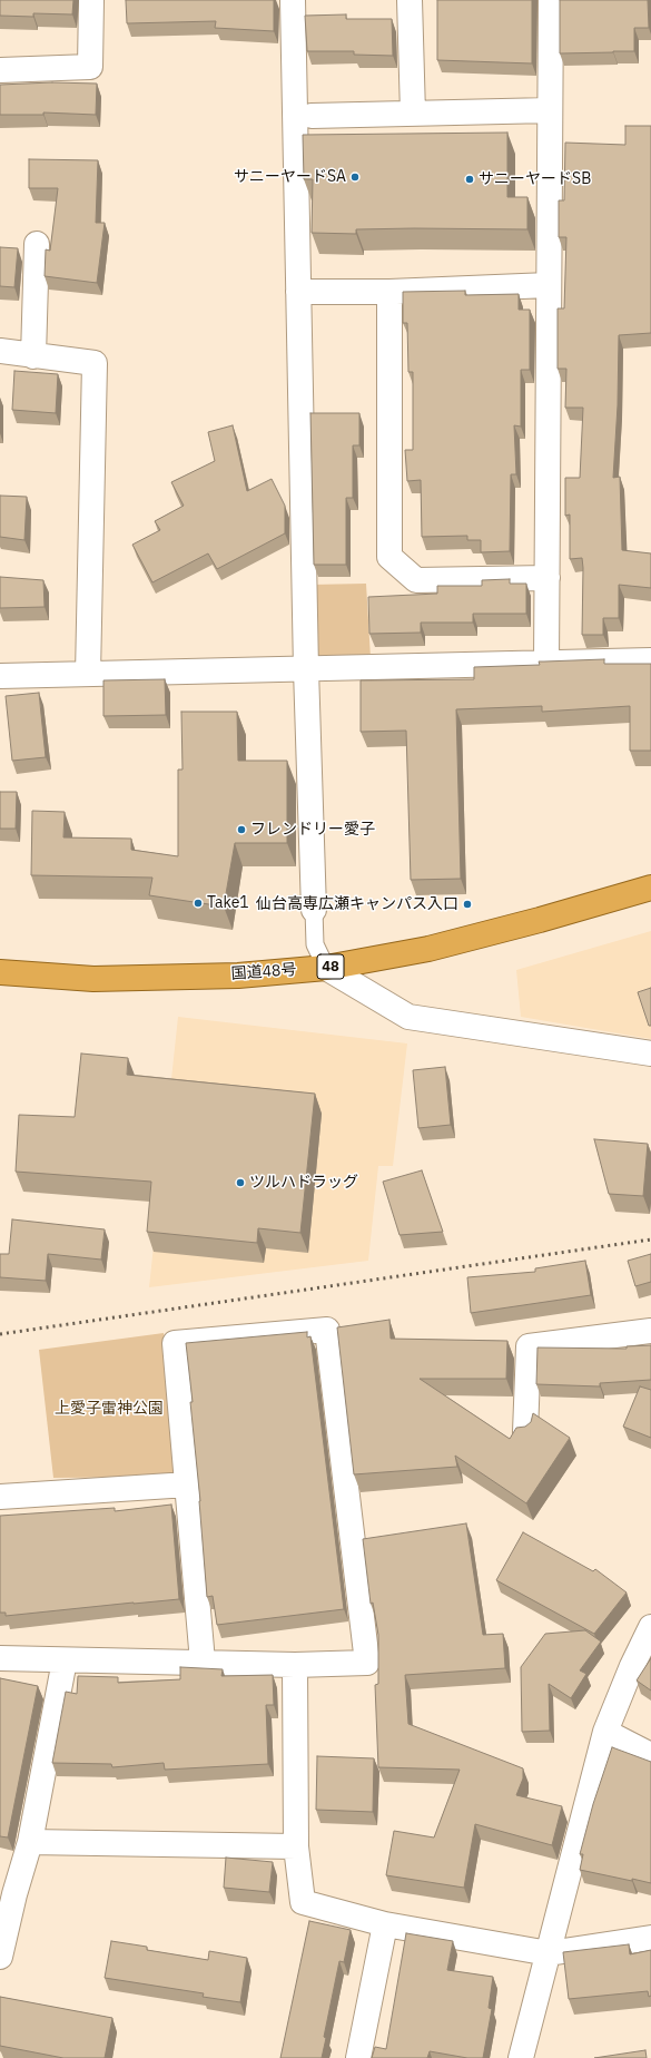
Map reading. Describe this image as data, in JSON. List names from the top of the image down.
{
  "streets": {
    "highway": ["48", "国道48号"]
  },
  "parks": ["上愛子雷神公園"],
  "places": [
    "サニーヤードSA",
    "サニーヤードSB",
    "フレンドリー愛子",
    "Take1",
    "仙台高専広瀬キャンパス入口",
    "ツルハドラッグ"
  ]
}
